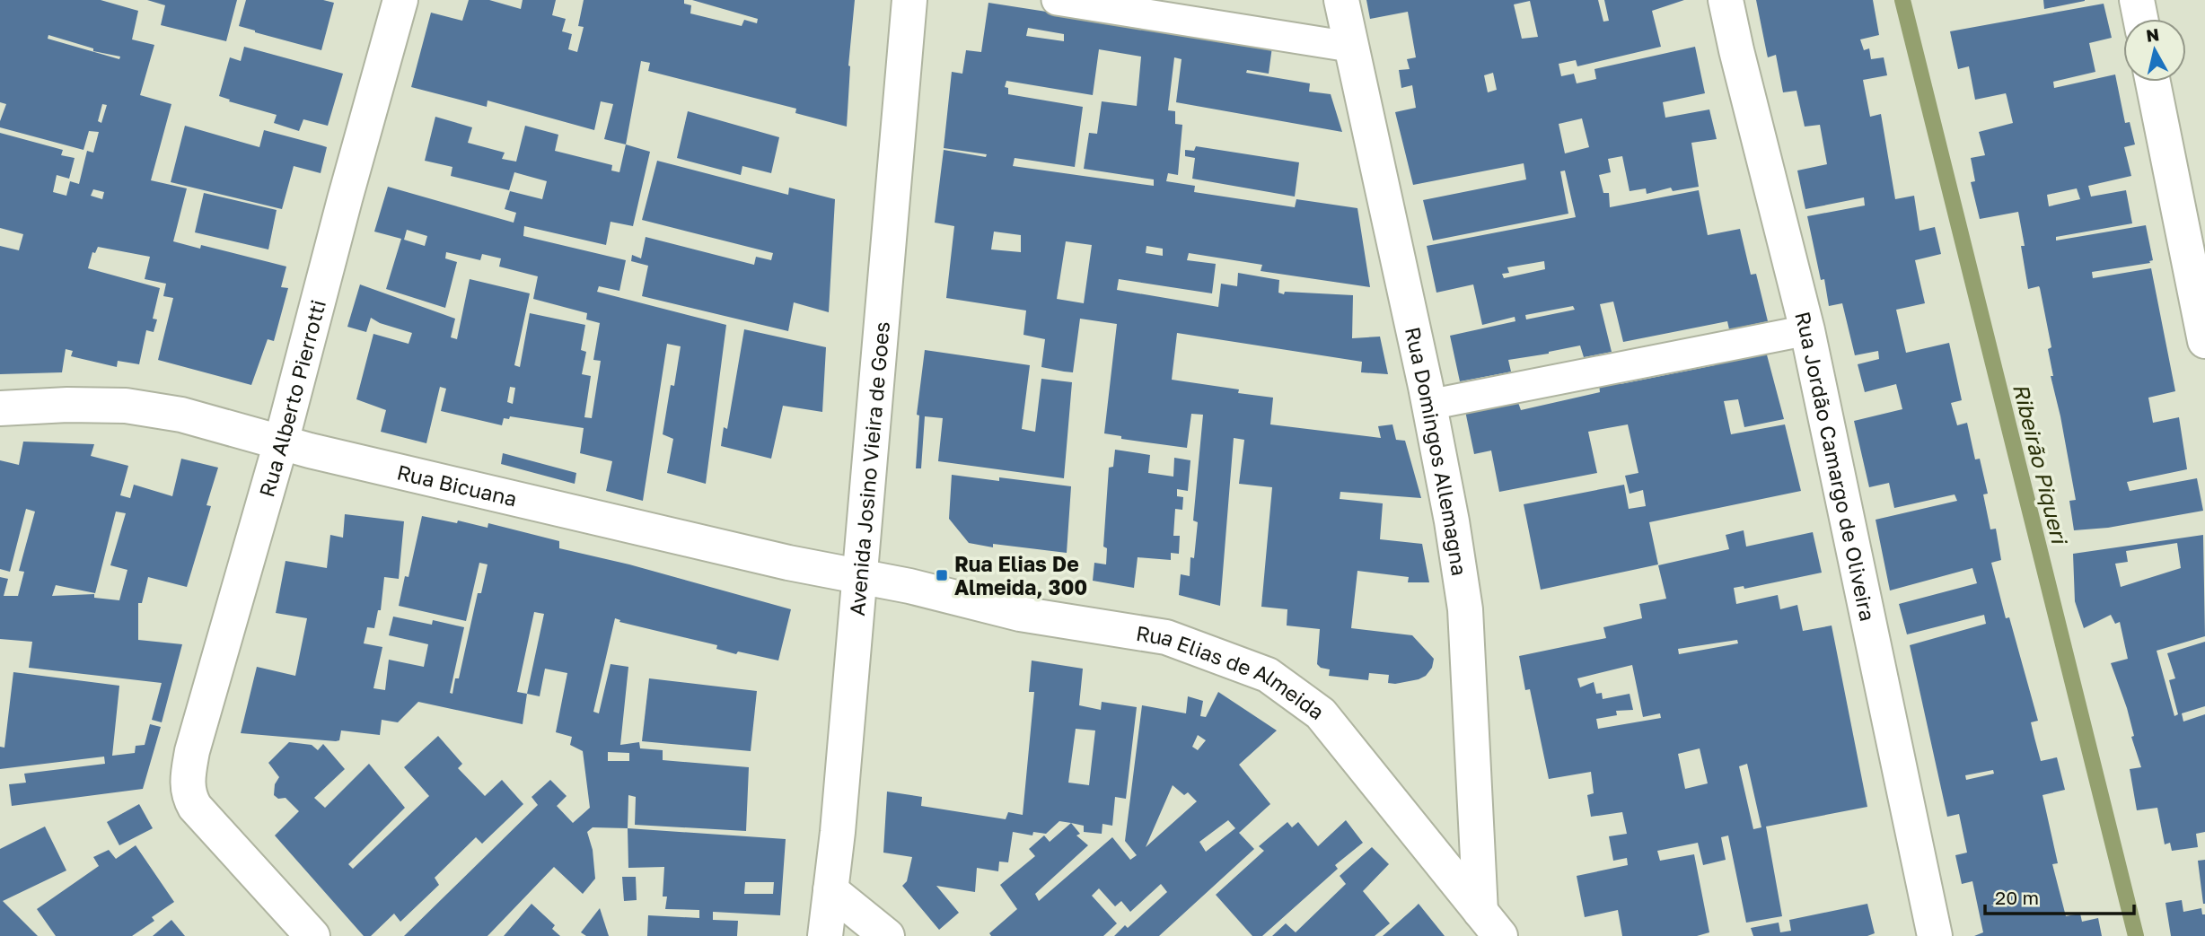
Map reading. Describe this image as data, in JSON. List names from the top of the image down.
{
  "streets": {
    "street": [
      "Rua Alberto Pierrotti",
      "Rua Domingos Allemagna",
      "Rua Jordão Camargo de Oliveira",
      "Avenida Josino Vieira de Goes",
      "Rua Bicuana",
      "Rua Elias de Almeida"
    ]
  },
  "crossings": [
    ["Rua Alberto Pierrotti", "Rua Bicuana"],
    ["Rua Domingos Allemagna", "Rua Elias de Almeida"],
    ["Avenida Josino Vieira de Goes", "Rua Bicuana"],
    ["Avenida Josino Vieira de Goes", "Rua Elias de Almeida"],
    ["Rua Bicuana", "Rua Elias de Almeida"]
  ],
  "water": ["Ribeirão Piqueri"],
  "places": {
    "transit": ["Rua Elias De Almeida, 300"]
  },
  "scale_bar": "20 m",
  "north": "top"
}
